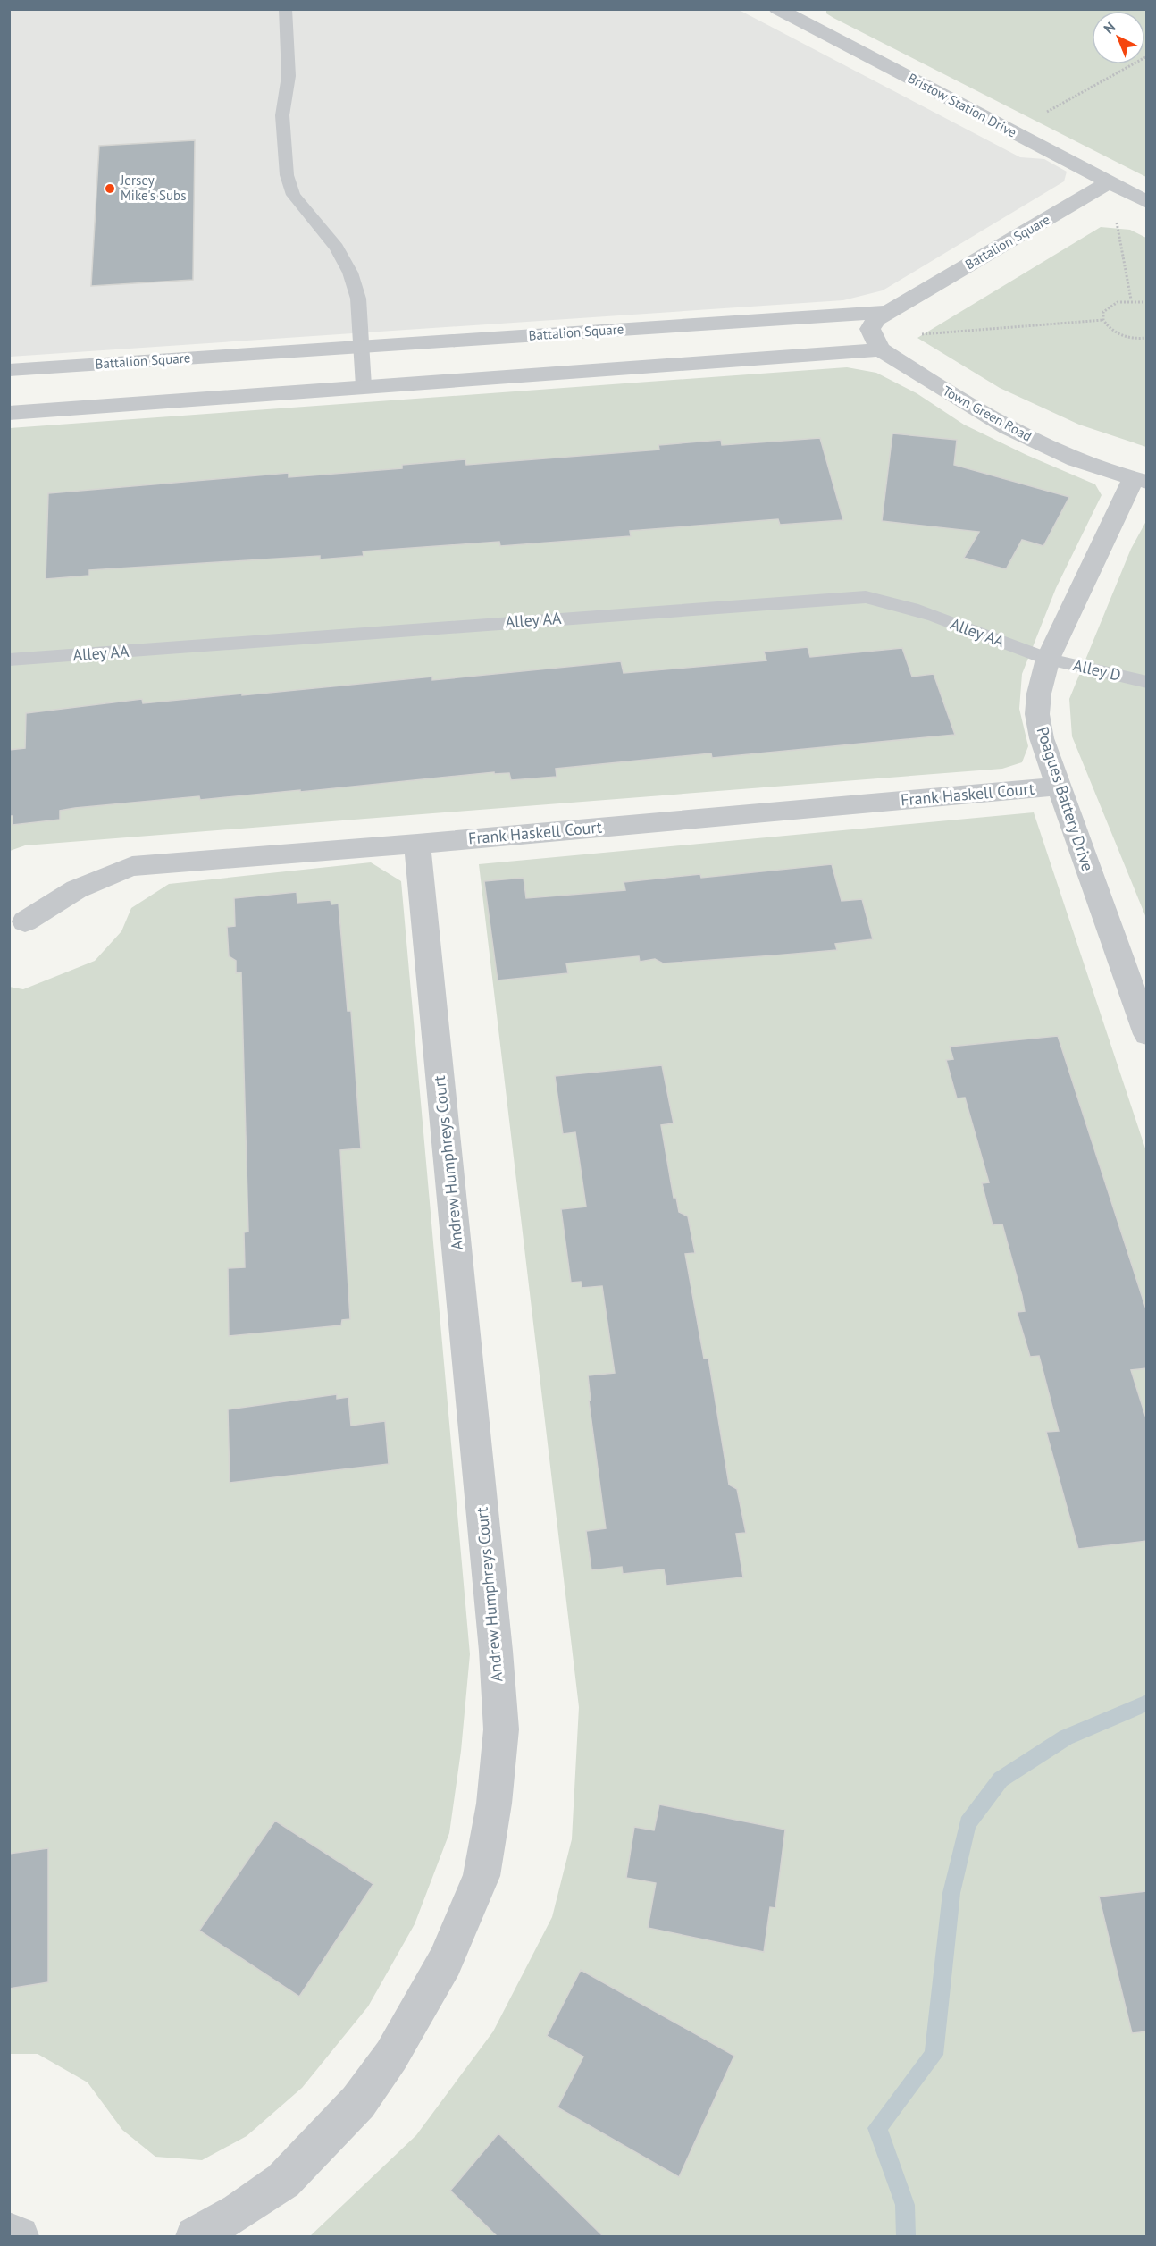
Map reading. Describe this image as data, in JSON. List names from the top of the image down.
{
  "streets": {
    "street": [
      "Bristow Station Drive",
      "Battalion Square",
      "Town Green Road",
      "Frank Haskell Court",
      "Poagues Battery Drive",
      "Andrew Humphreys Court"
    ],
    "lane": ["Alley AA", "Alley D"]
  },
  "crossings": [
    ["Bristow Station Drive", "Battalion Square"],
    ["Town Green Road", "Poagues Battery Drive"],
    ["Alley AA", "Alley D"],
    ["Alley AA", "Poagues Battery Drive"],
    ["Alley D", "Poagues Battery Drive"],
    ["Frank Haskell Court", "Poagues Battery Drive"],
    ["Frank Haskell Court", "Andrew Humphreys Court"]
  ],
  "places": ["Jersey Mike's Subs"],
  "north": "top left"
}
